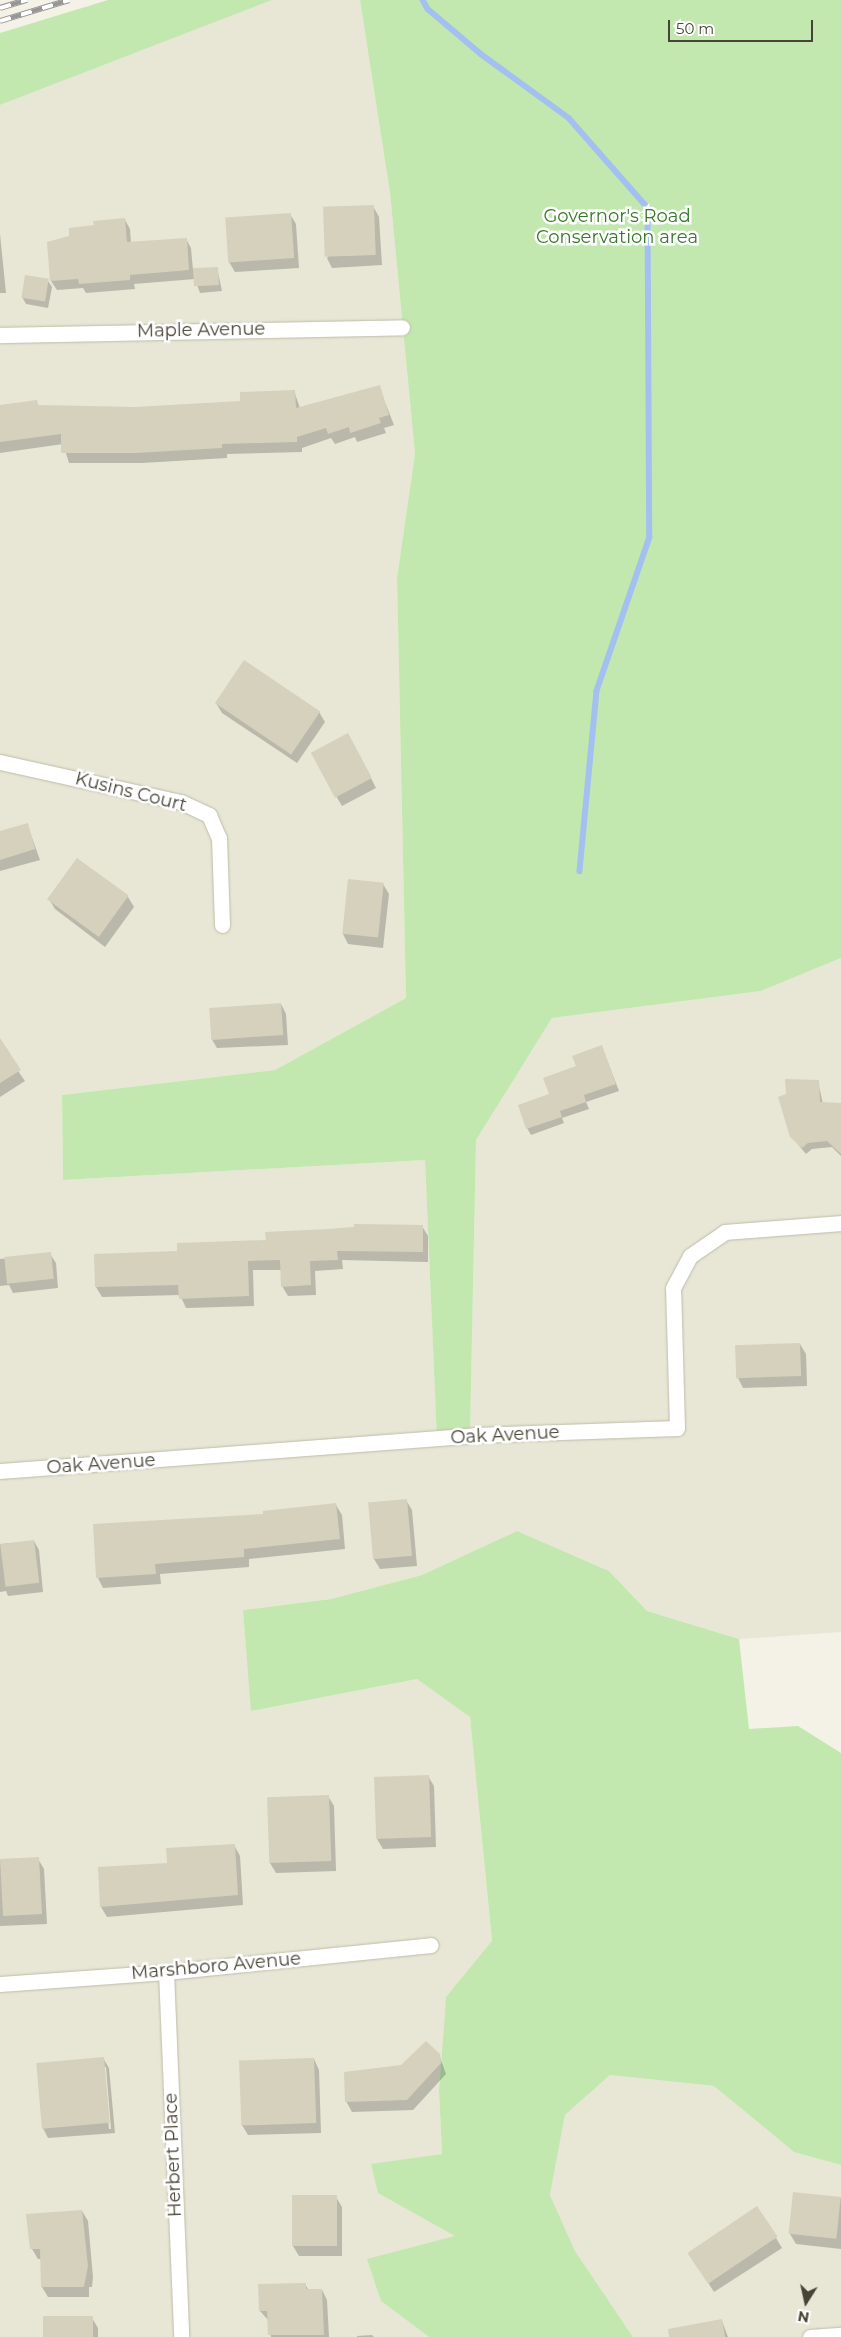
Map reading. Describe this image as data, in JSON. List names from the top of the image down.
{
  "streets": {
    "street": [
      "Maple Avenue",
      "Kusins Court",
      "Oak Avenue",
      "Marshboro Avenue",
      "Herbert Place"
    ]
  },
  "crossings": [
    ["Marshboro Avenue", "Herbert Place"]
  ],
  "parks": ["Governor's Road Conservation area"],
  "scale_bar": "50 m",
  "north": "bottom"
}
